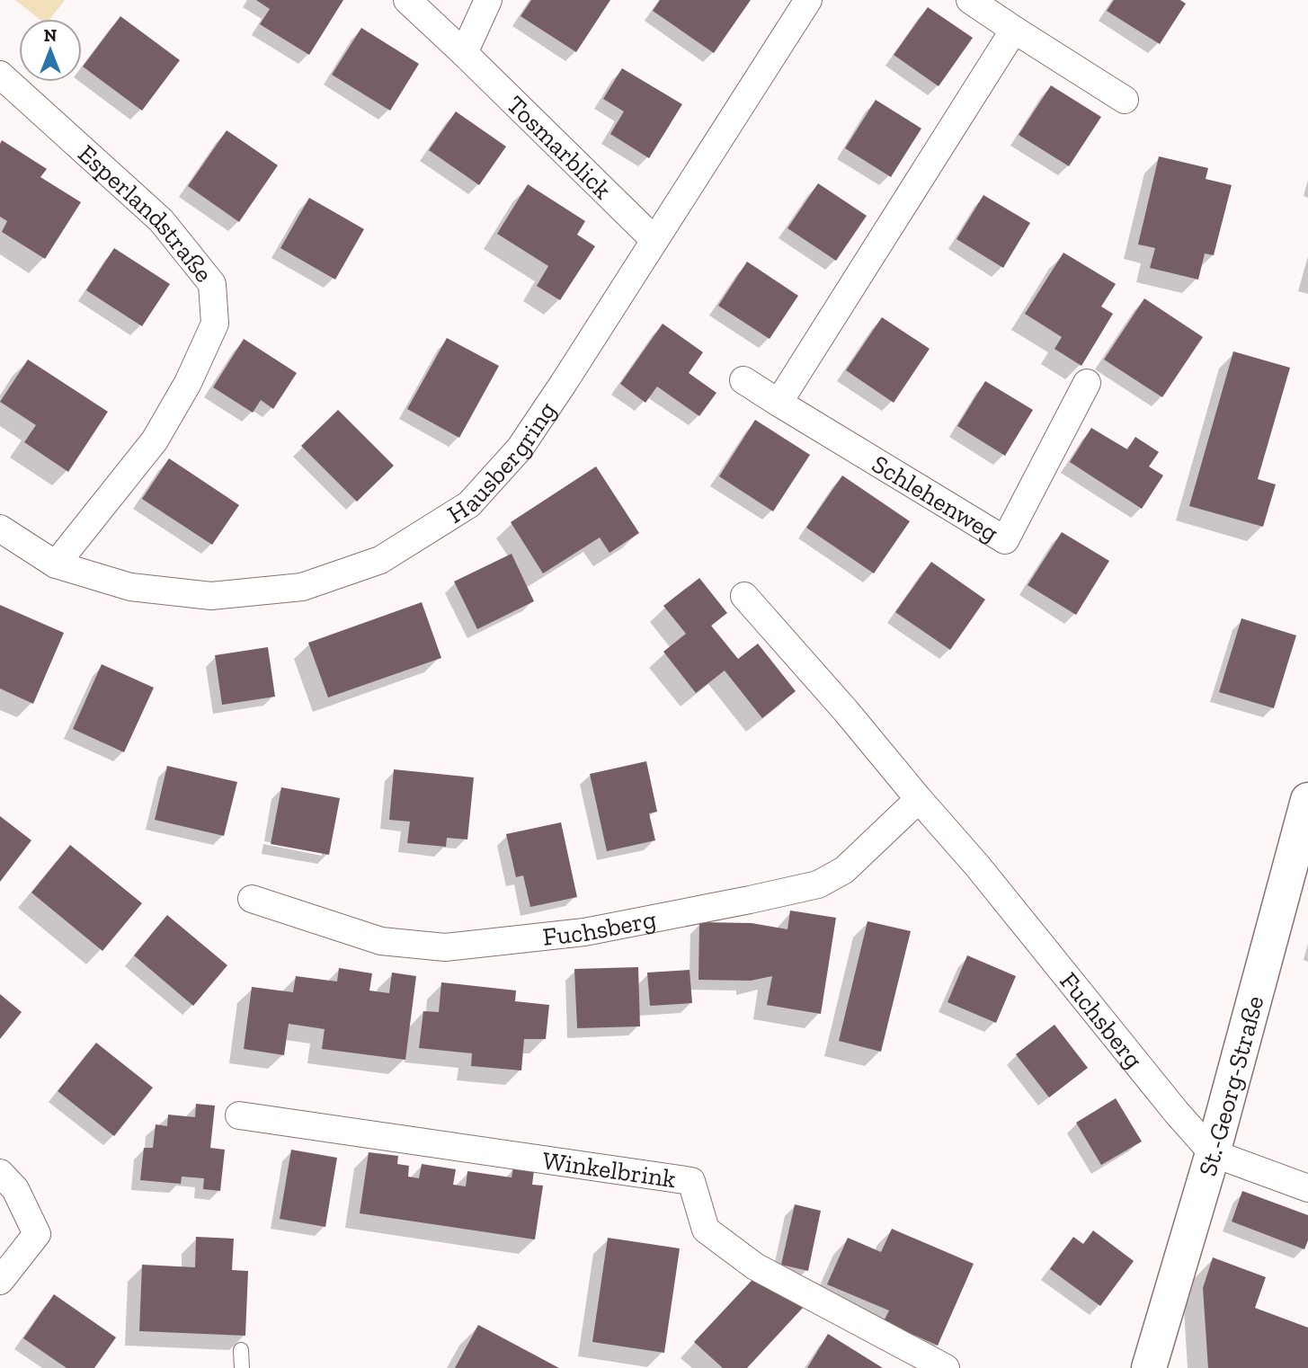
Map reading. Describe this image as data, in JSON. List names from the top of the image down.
{
  "streets": {
    "street": [
      "Tosmarblick",
      "Esperlandstraße",
      "Hausbergring",
      "Schlehenweg",
      "Fuchsberg",
      "St.-Georg-Straße",
      "Winkelbrink"
    ]
  },
  "crossings": [
    ["Tosmarblick", "Hausbergring"],
    ["Esperlandstraße", "Hausbergring"],
    ["Fuchsberg", "St.-Georg-Straße"]
  ],
  "north": "top"
}
